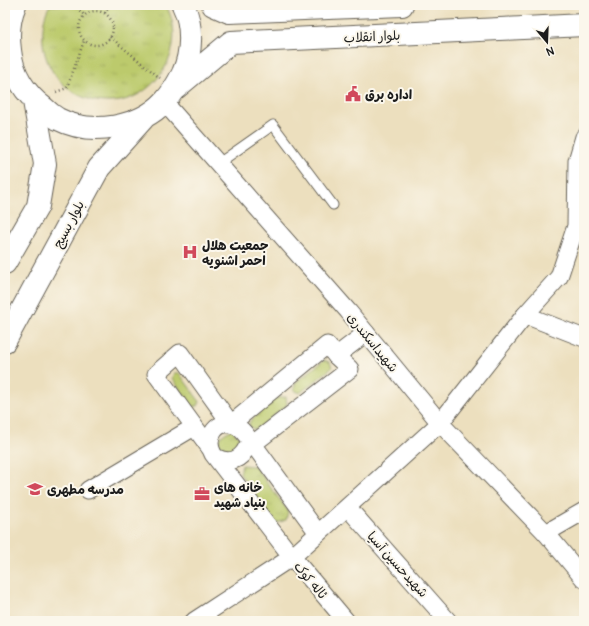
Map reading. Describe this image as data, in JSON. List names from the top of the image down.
{
  "streets": {
    "main road": ["بلوار انقلاب", "بلوار بسیج"],
    "street": ["شهیداسکندری", "شهیدحسین آسیا", "ئاله کوک"]
  },
  "crossings": [
    ["بلوار انقلاب", "بلوار بسیج"],
    ["بلوار انقلاب", "شهیداسکندری"]
  ],
  "places": {
    "public building": ["اداره برق"],
    "hospital": ["جمعیت هلال احمر اشنویه"],
    "school or university": ["مدرسه مطهری"],
    "office": ["خانه های بنیاد شهید"]
  },
  "north": "bottom"
}
